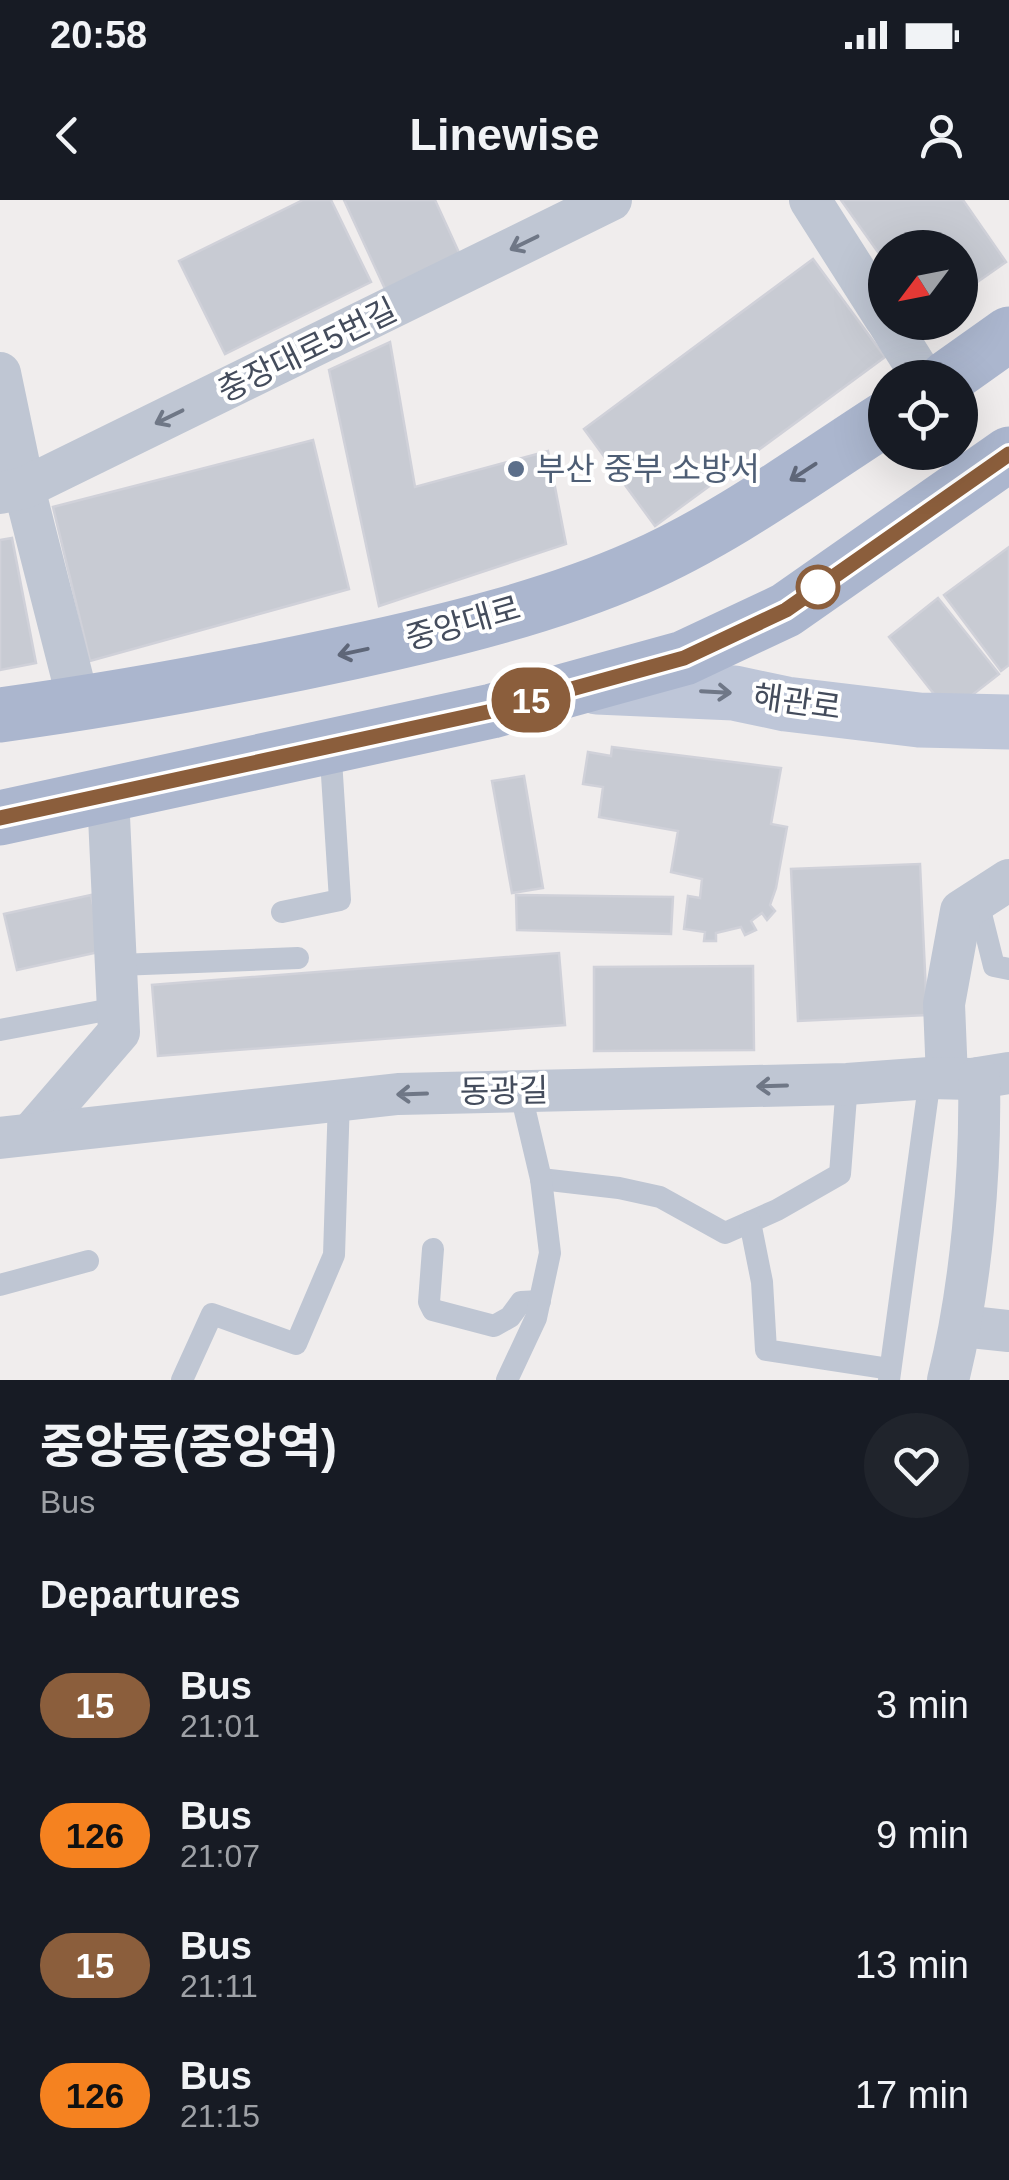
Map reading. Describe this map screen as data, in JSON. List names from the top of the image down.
{
  "streets": {
    "main road": ["중앙대로", "해관로"],
    "street": ["충장대로5번길", "동광길"]
  },
  "one_way": ["충장대로5번길", "해관로", "동광길"],
  "places": ["부산 중부 소방서"],
  "lines": ["bus line 15"],
  "north": "bottom left",
  "page": {
    "status": "20:58",
    "header": "Linewise",
    "on_map": "15",
    "heading": [
      ["중앙동(중앙역)", "Bus"],
      "Departures"
    ],
    "list": [
      {
        "mark": "15",
        "name": "Bus",
        "note": "21:01",
        "value": "3 min"
      },
      {
        "mark": "126",
        "name": "Bus",
        "note": "21:07",
        "value": "9 min"
      },
      {
        "mark": "15",
        "name": "Bus",
        "note": "21:11",
        "value": "13 min"
      },
      {
        "mark": "126",
        "name": "Bus",
        "note": "21:15",
        "value": "17 min"
      }
    ]
  }
}
